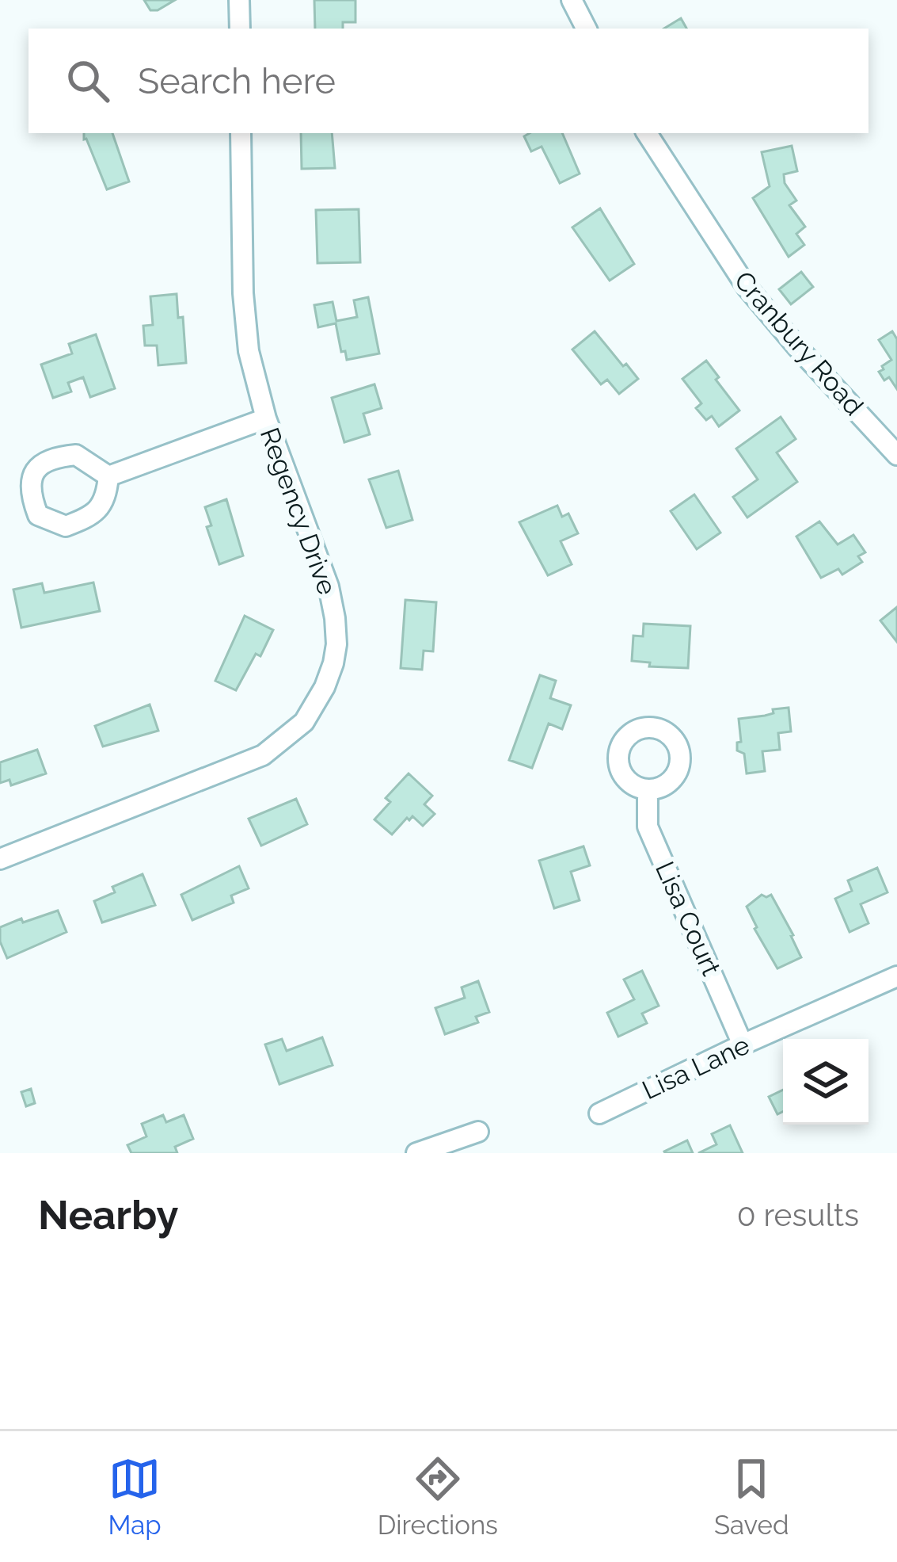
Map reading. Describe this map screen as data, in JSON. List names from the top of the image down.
{
  "streets": {
    "street": [
      "Cranbury Road",
      "Regency Drive",
      "Lisa Court",
      "Lisa Lane"
    ]
  },
  "crossings": [
    ["Lisa Court", "Lisa Lane"]
  ],
  "page": {
    "search": "Search here",
    "heading": ["Nearby", "0 results"],
    "nav": ["Map", "Directions", "Saved"]
  }
}
